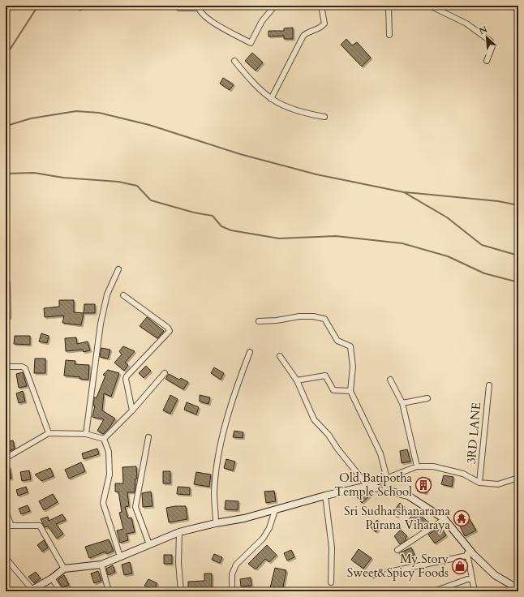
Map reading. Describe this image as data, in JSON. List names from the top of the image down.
{
  "streets": {
    "street": ["3RD LANE"]
  },
  "places": {
    "building": ["Old Batipotha Temple School"],
    "temple": ["Sri Sudharshanarama Purana Viharaya"],
    "shop": ["My Story Sweet&Spicy Foods"]
  },
  "north": "top left"
}
